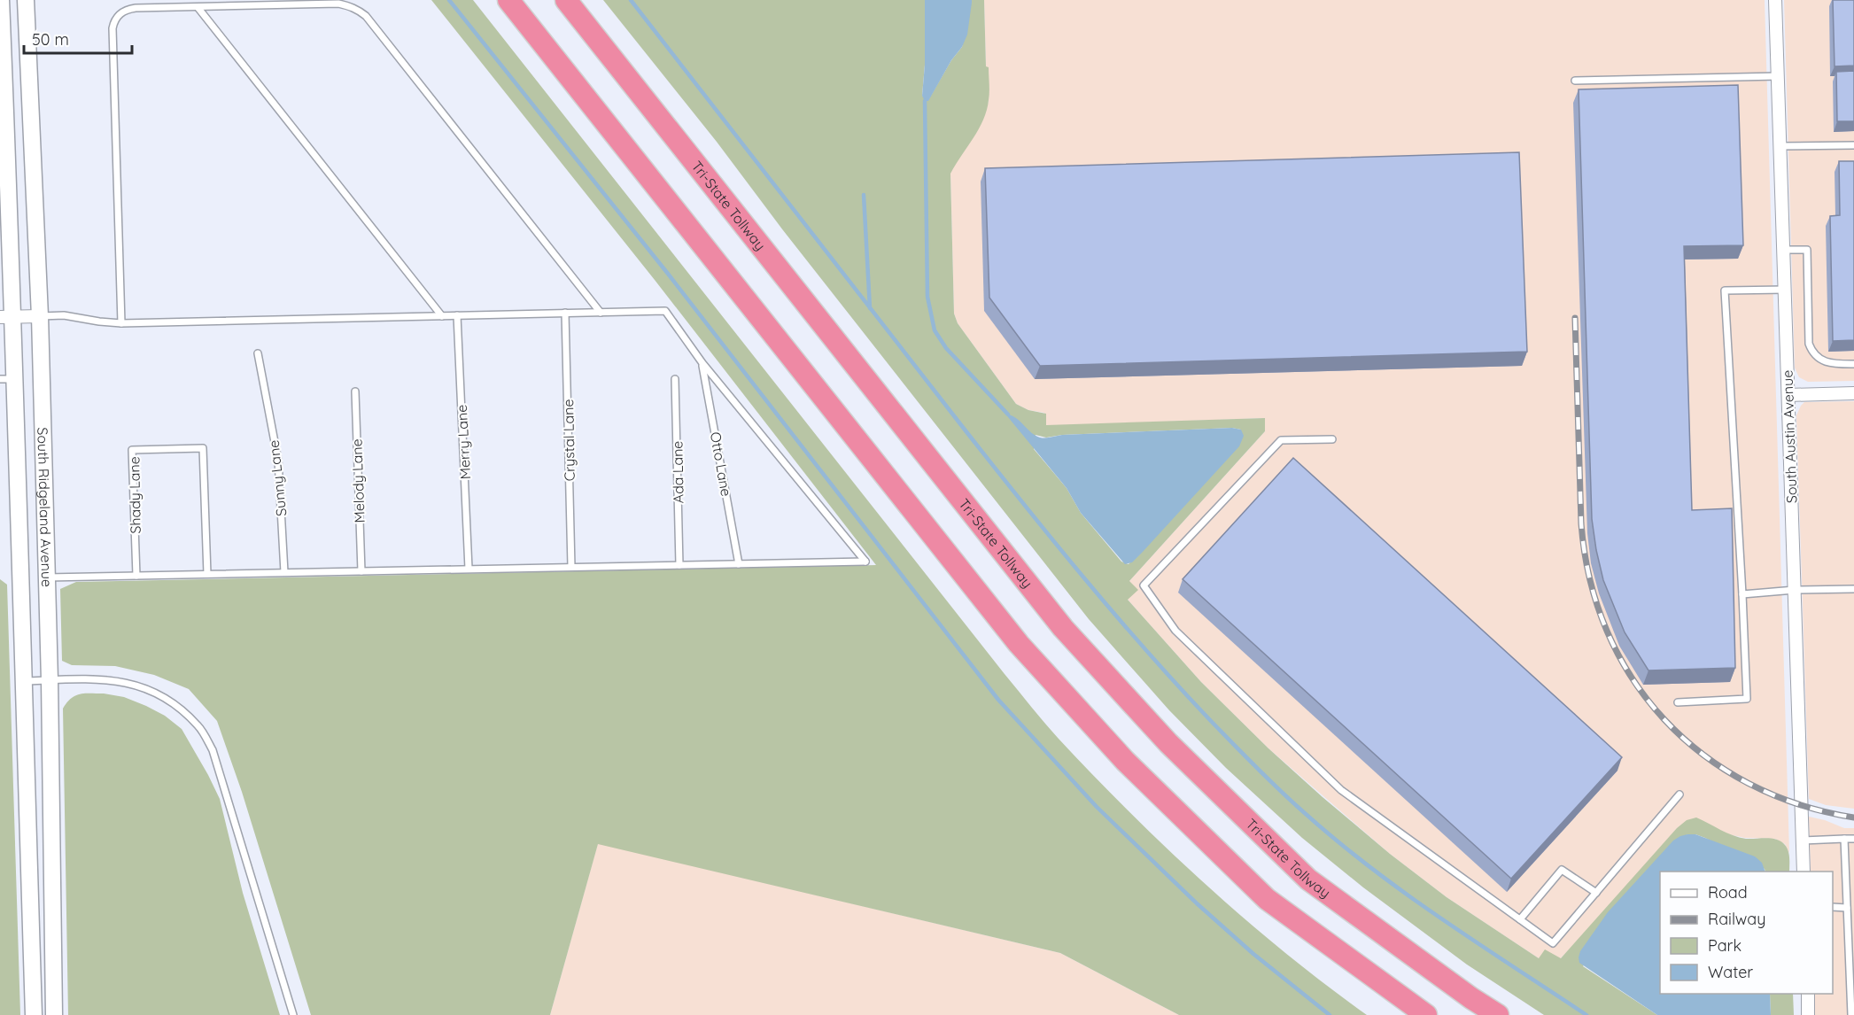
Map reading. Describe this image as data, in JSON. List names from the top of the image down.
{
  "streets": {
    "highway": ["Tri-State Tollway"],
    "main road": ["South Ridgeland Avenue"],
    "street": ["South Austin Avenue"],
    "lane": [
      "Crystal Lane",
      "Merry Lane",
      "Otto Lane",
      "Ada Lane",
      "Sunny Lane",
      "Melody Lane",
      "Shady Lane"
    ]
  },
  "legend": [
    "Road",
    "Railway",
    "Park",
    "Water"
  ],
  "scale_bar": "50 m"
}
